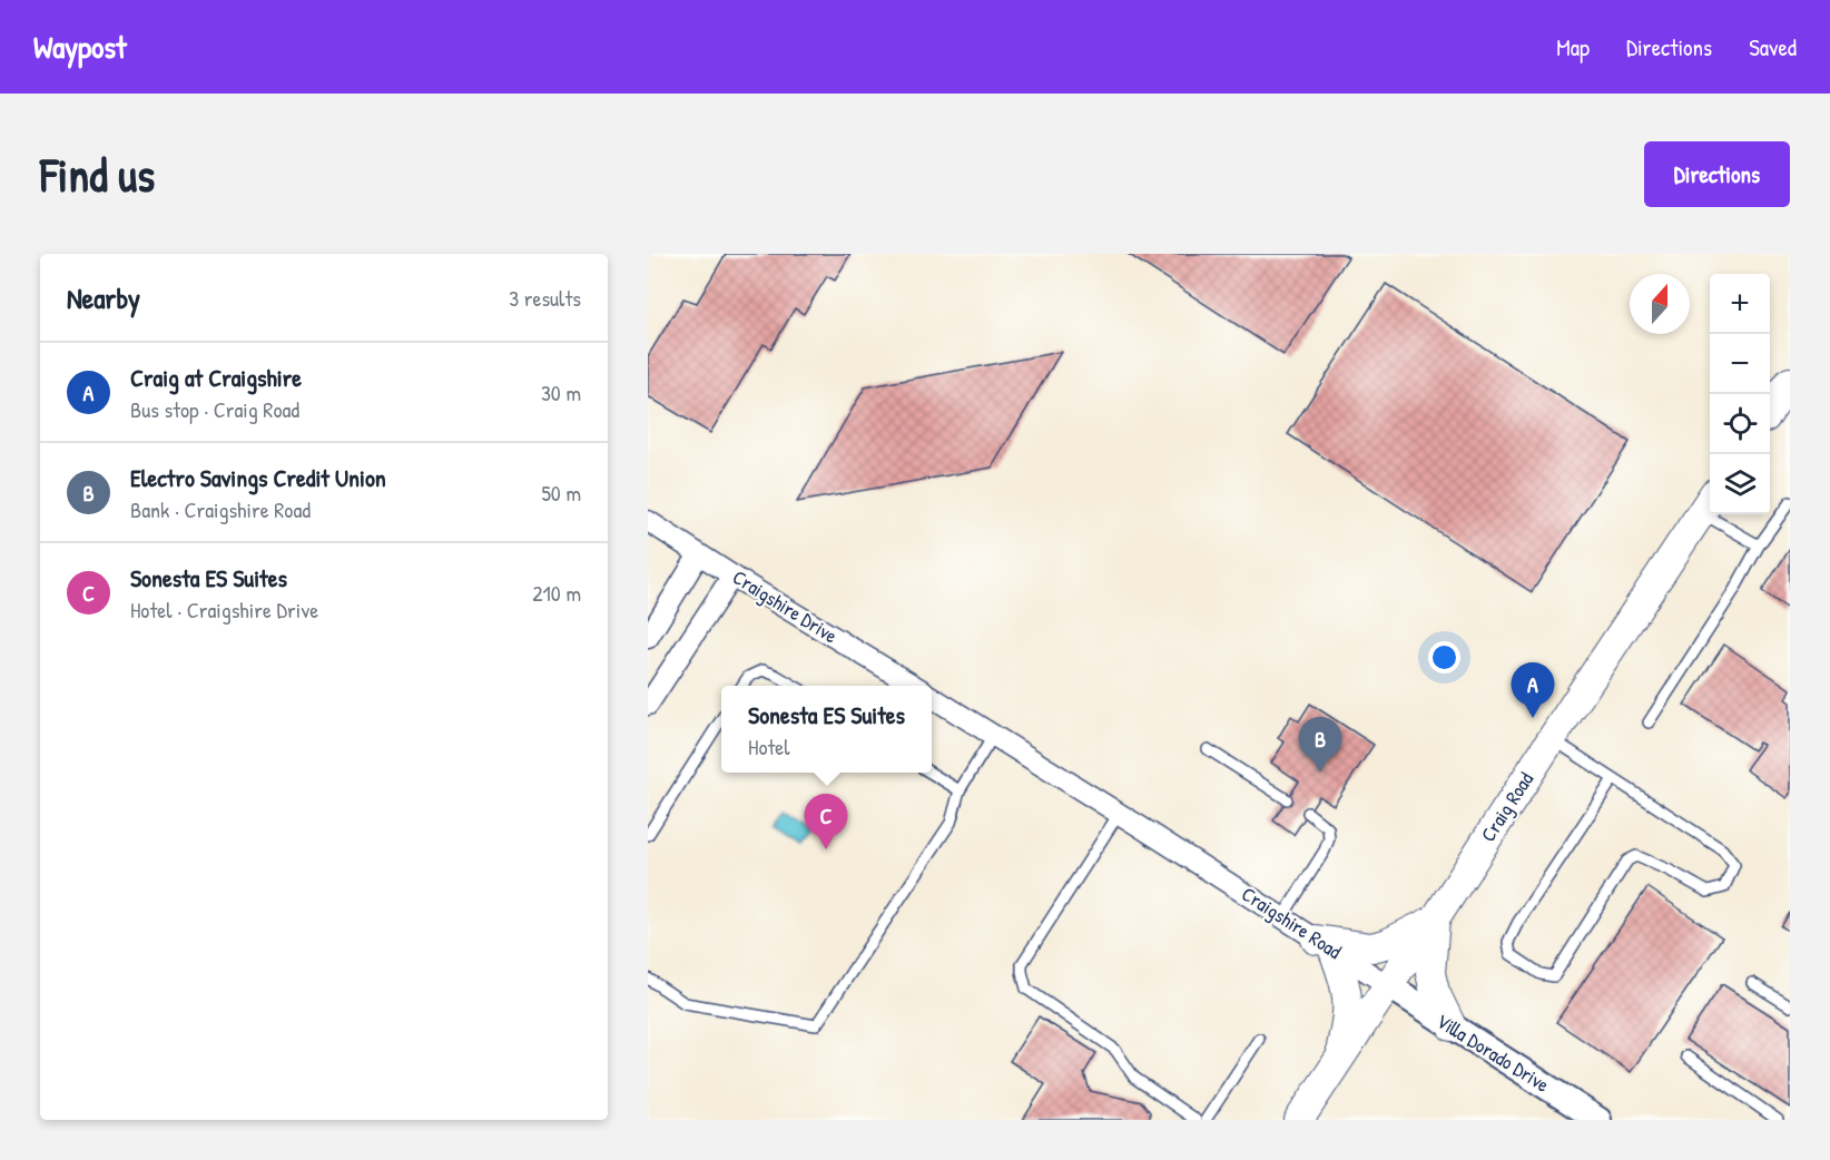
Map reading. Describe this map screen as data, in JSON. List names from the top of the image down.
{
  "streets": {
    "main road": ["Craig Road"],
    "street": ["Craigshire Drive", "Craigshire Road", "Villa Dorado Drive"]
  },
  "crossings": [
    ["Craig Road", "Craigshire Road"],
    ["Craig Road", "Villa Dorado Drive"],
    ["Craigshire Road", "Villa Dorado Drive"]
  ],
  "north": "top",
  "page": {
    "header": "Waypost",
    "nav": ["Map", "Directions", "Saved"],
    "buttons": "Directions",
    "title": "Find us",
    "heading": ["Nearby", "3 results"],
    "map_buttons": ["+", "−"],
    "list": [
      {
        "mark": "A",
        "name": "Craig at Craigshire",
        "note": "Bus stop · Craig Road",
        "value": "30 m"
      },
      {
        "mark": "B",
        "name": "Electro Savings Credit Union",
        "note": "Bank · Craigshire Road",
        "value": "50 m"
      },
      {
        "mark": "C",
        "name": "Sonesta ES Suites",
        "note": "Hotel · Craigshire Drive",
        "value": "210 m"
      }
    ],
    "pins": ["A", "B", "C"],
    "popup": ["Sonesta ES Suites", "Hotel"]
  }
}
